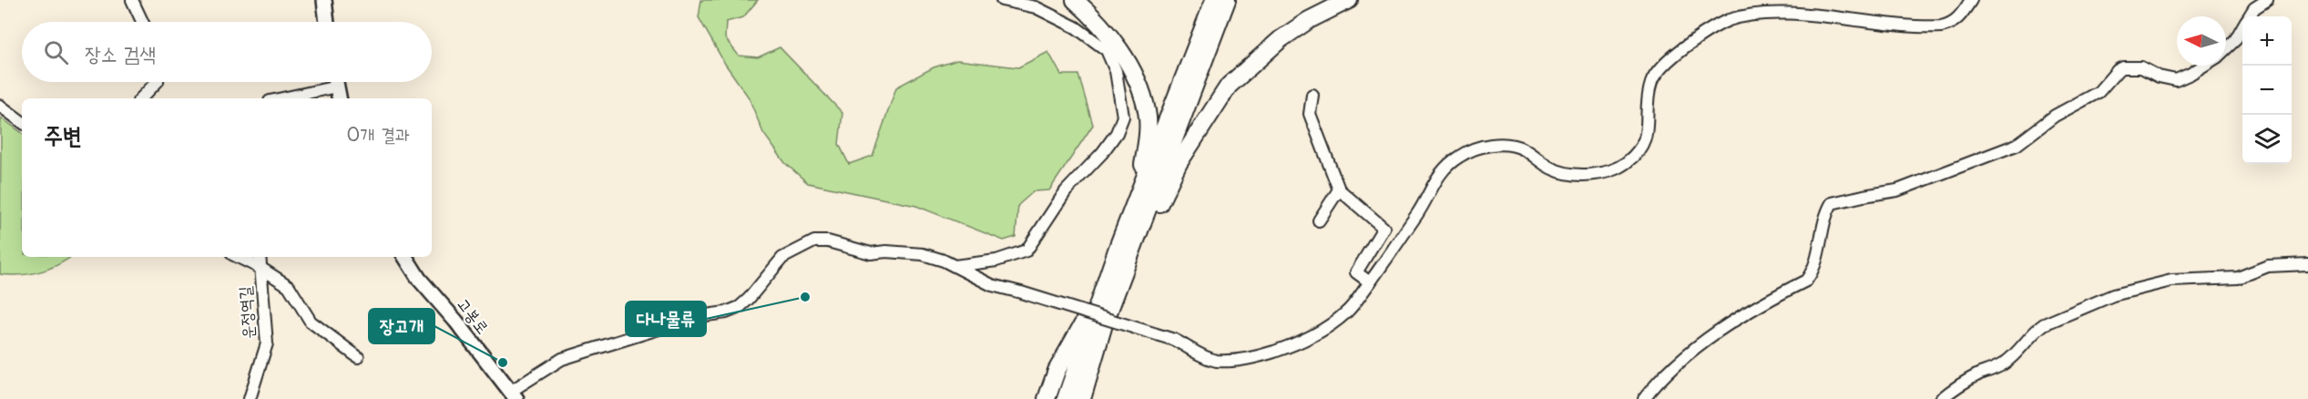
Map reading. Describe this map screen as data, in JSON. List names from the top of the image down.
{
  "streets": {
    "main road": ["고봉로"],
    "street": ["운정역길"]
  },
  "places": ["다나물류", "장고개"],
  "north": "left",
  "page": {
    "map_buttons": ["+", "−"],
    "search": "장소 검색",
    "heading": ["주변", "0개 결과"]
  }
}
